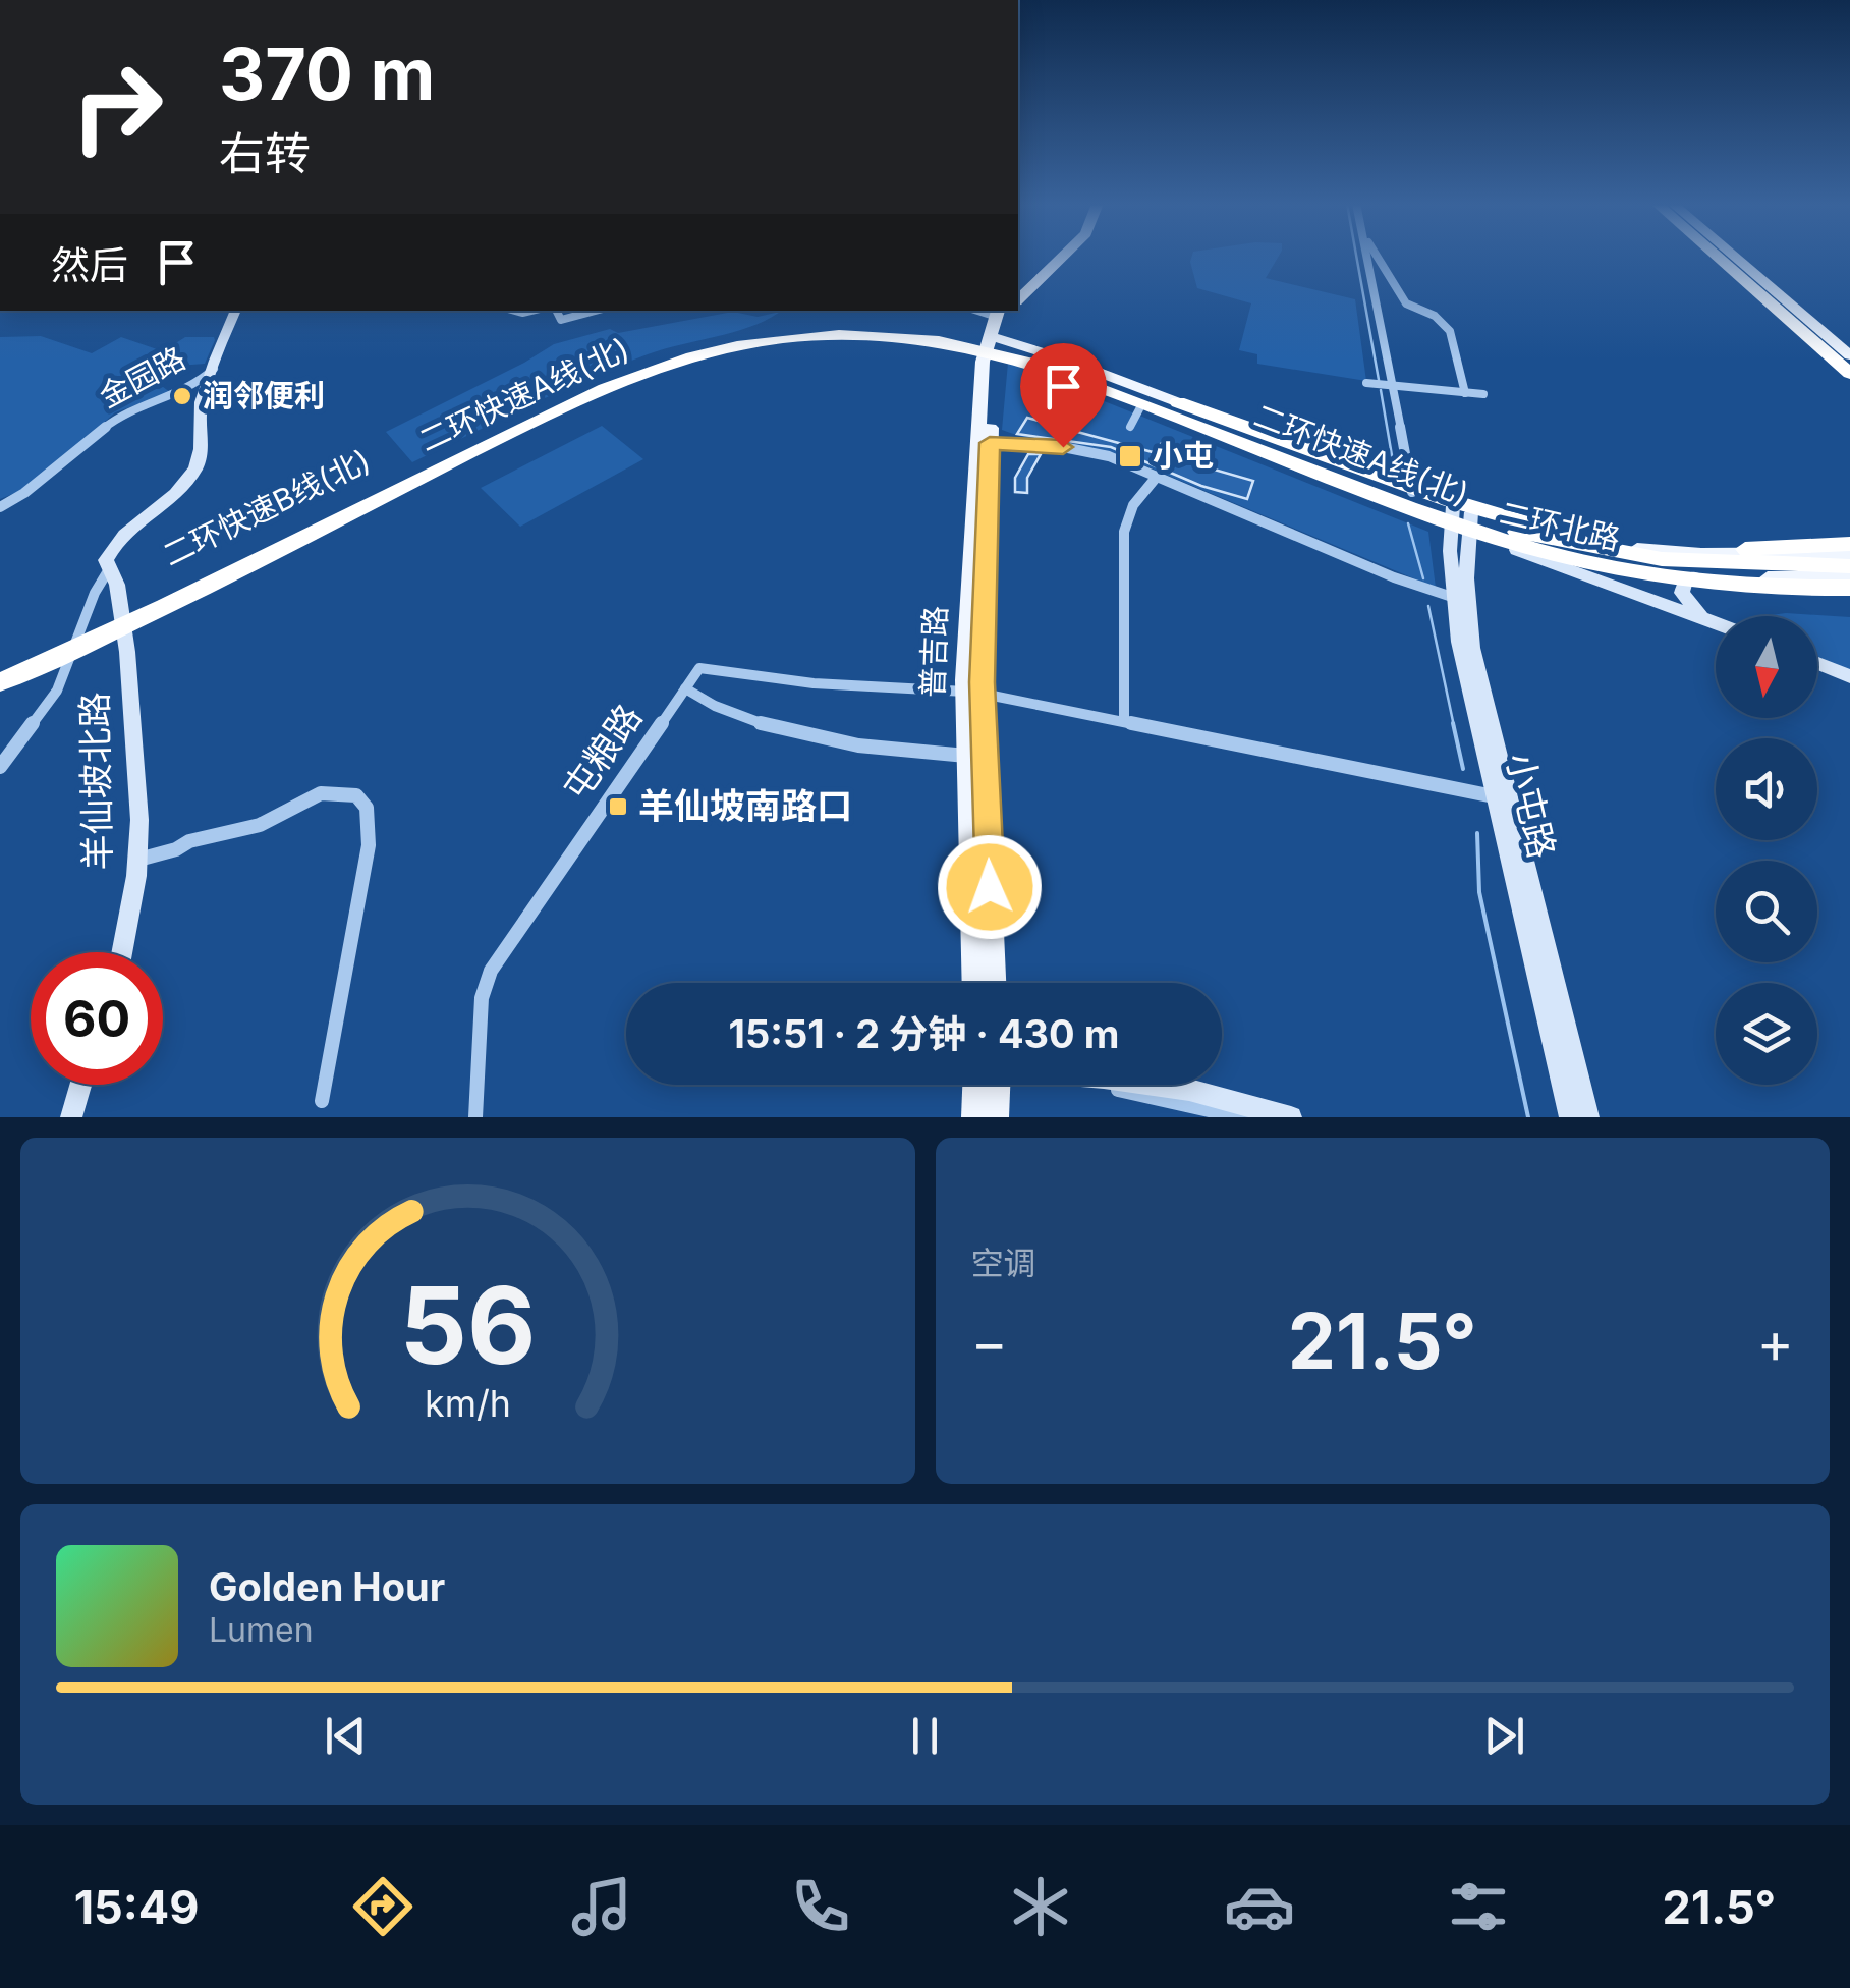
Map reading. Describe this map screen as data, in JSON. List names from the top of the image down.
{
  "streets": {
    "highway": ["二环快速A线(北)", "二环快速B线(北)"],
    "main road": ["二环北路", "普吉路"],
    "street": [
      "金园路",
      "屯粮路",
      "羊仙坡北路",
      "小屯路"
    ]
  },
  "crossings": [
    ["二环快速A线(北)", "二环快速B线(北)"],
    ["二环北路", "普吉路"],
    ["二环北路", "小屯路"]
  ],
  "places": {
    "other": ["润邻便利"],
    "transit": ["小屯", "羊仙坡南路口"]
  },
  "north": "bottom",
  "page": {
    "turn": ["370 m", "右转"],
    "then": "然后",
    "limit": "60",
    "trip": "15:51 · 2 分钟 · 430 m",
    "tile": "空调",
    "heat": ["−", "21.5°", "+"],
    "song": ["Golden Hour", "Lumen"],
    "tabs": ["15:49", "21.5°"],
    "gauge": ["56", "km/h"]
  }
}
